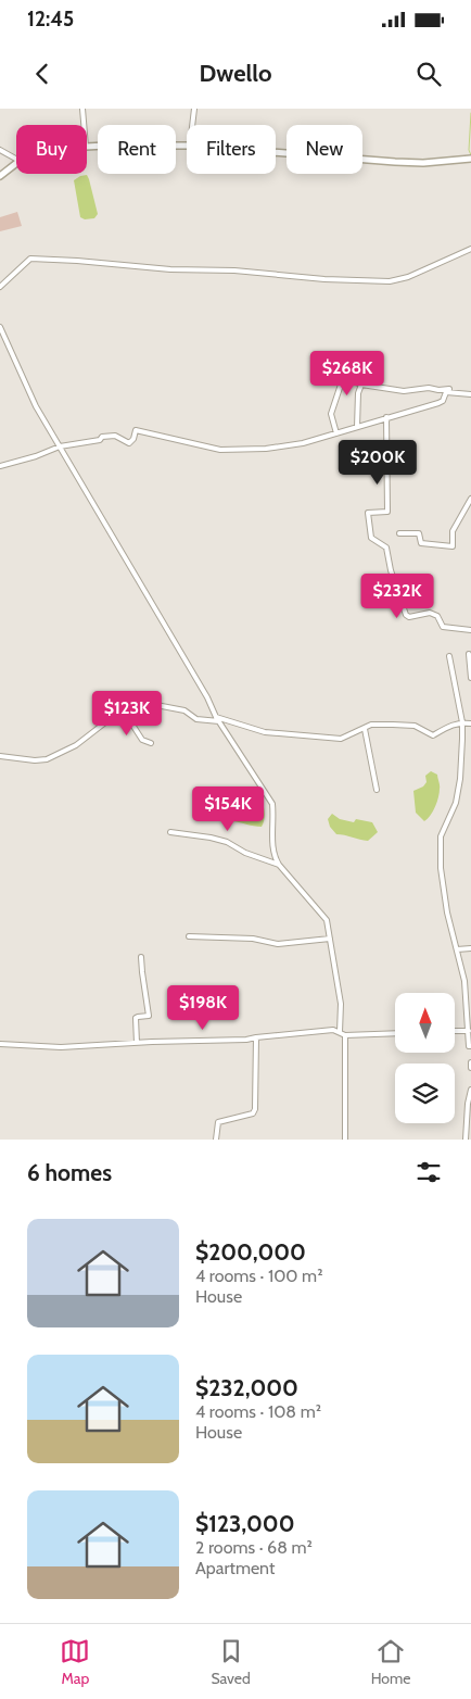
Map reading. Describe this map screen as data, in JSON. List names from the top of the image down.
{
  "north": "top",
  "page": {
    "status": "12:45",
    "header": "Dwello",
    "chip": [
      "Buy",
      "Rent",
      "Filters",
      "New"
    ],
    "price": [
      "$268K",
      "$200K",
      "$232K",
      "$123K",
      "$154K",
      "$198K"
    ],
    "heading": "6 homes",
    "list": [
      {
        "name": "$200,000",
        "note": "4 rooms · 100 m² · House"
      },
      {
        "name": "$232,000",
        "note": "4 rooms · 108 m² · House"
      },
      {
        "name": "$123,000",
        "note": "2 rooms · 68 m² · Apartment"
      }
    ],
    "tabs": ["Map", "Saved", "Home"]
  }
}
